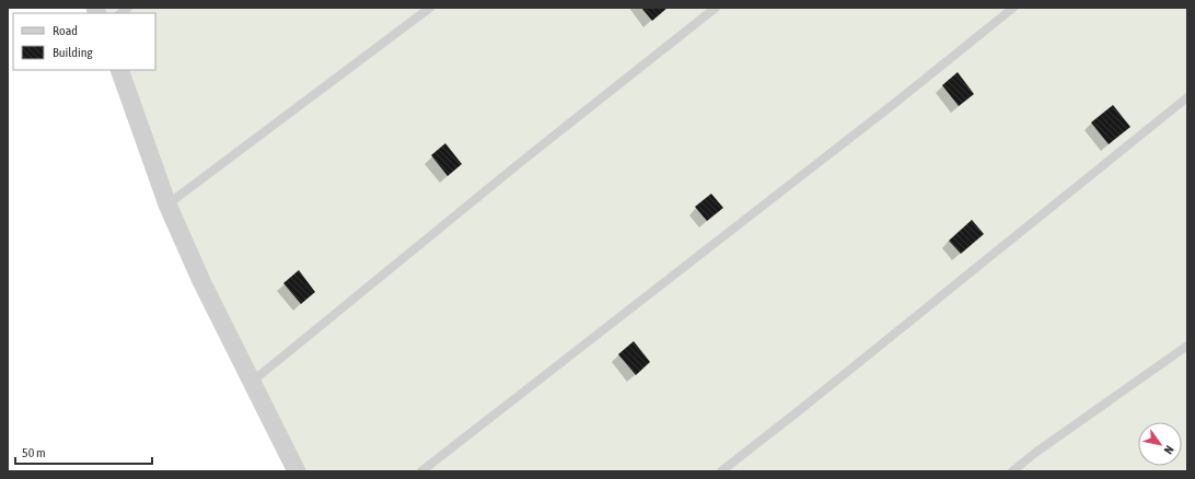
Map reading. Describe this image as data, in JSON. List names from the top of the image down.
{
  "legend": ["Road", "Building"],
  "scale_bar": "50 m",
  "north": "bottom right"
}
